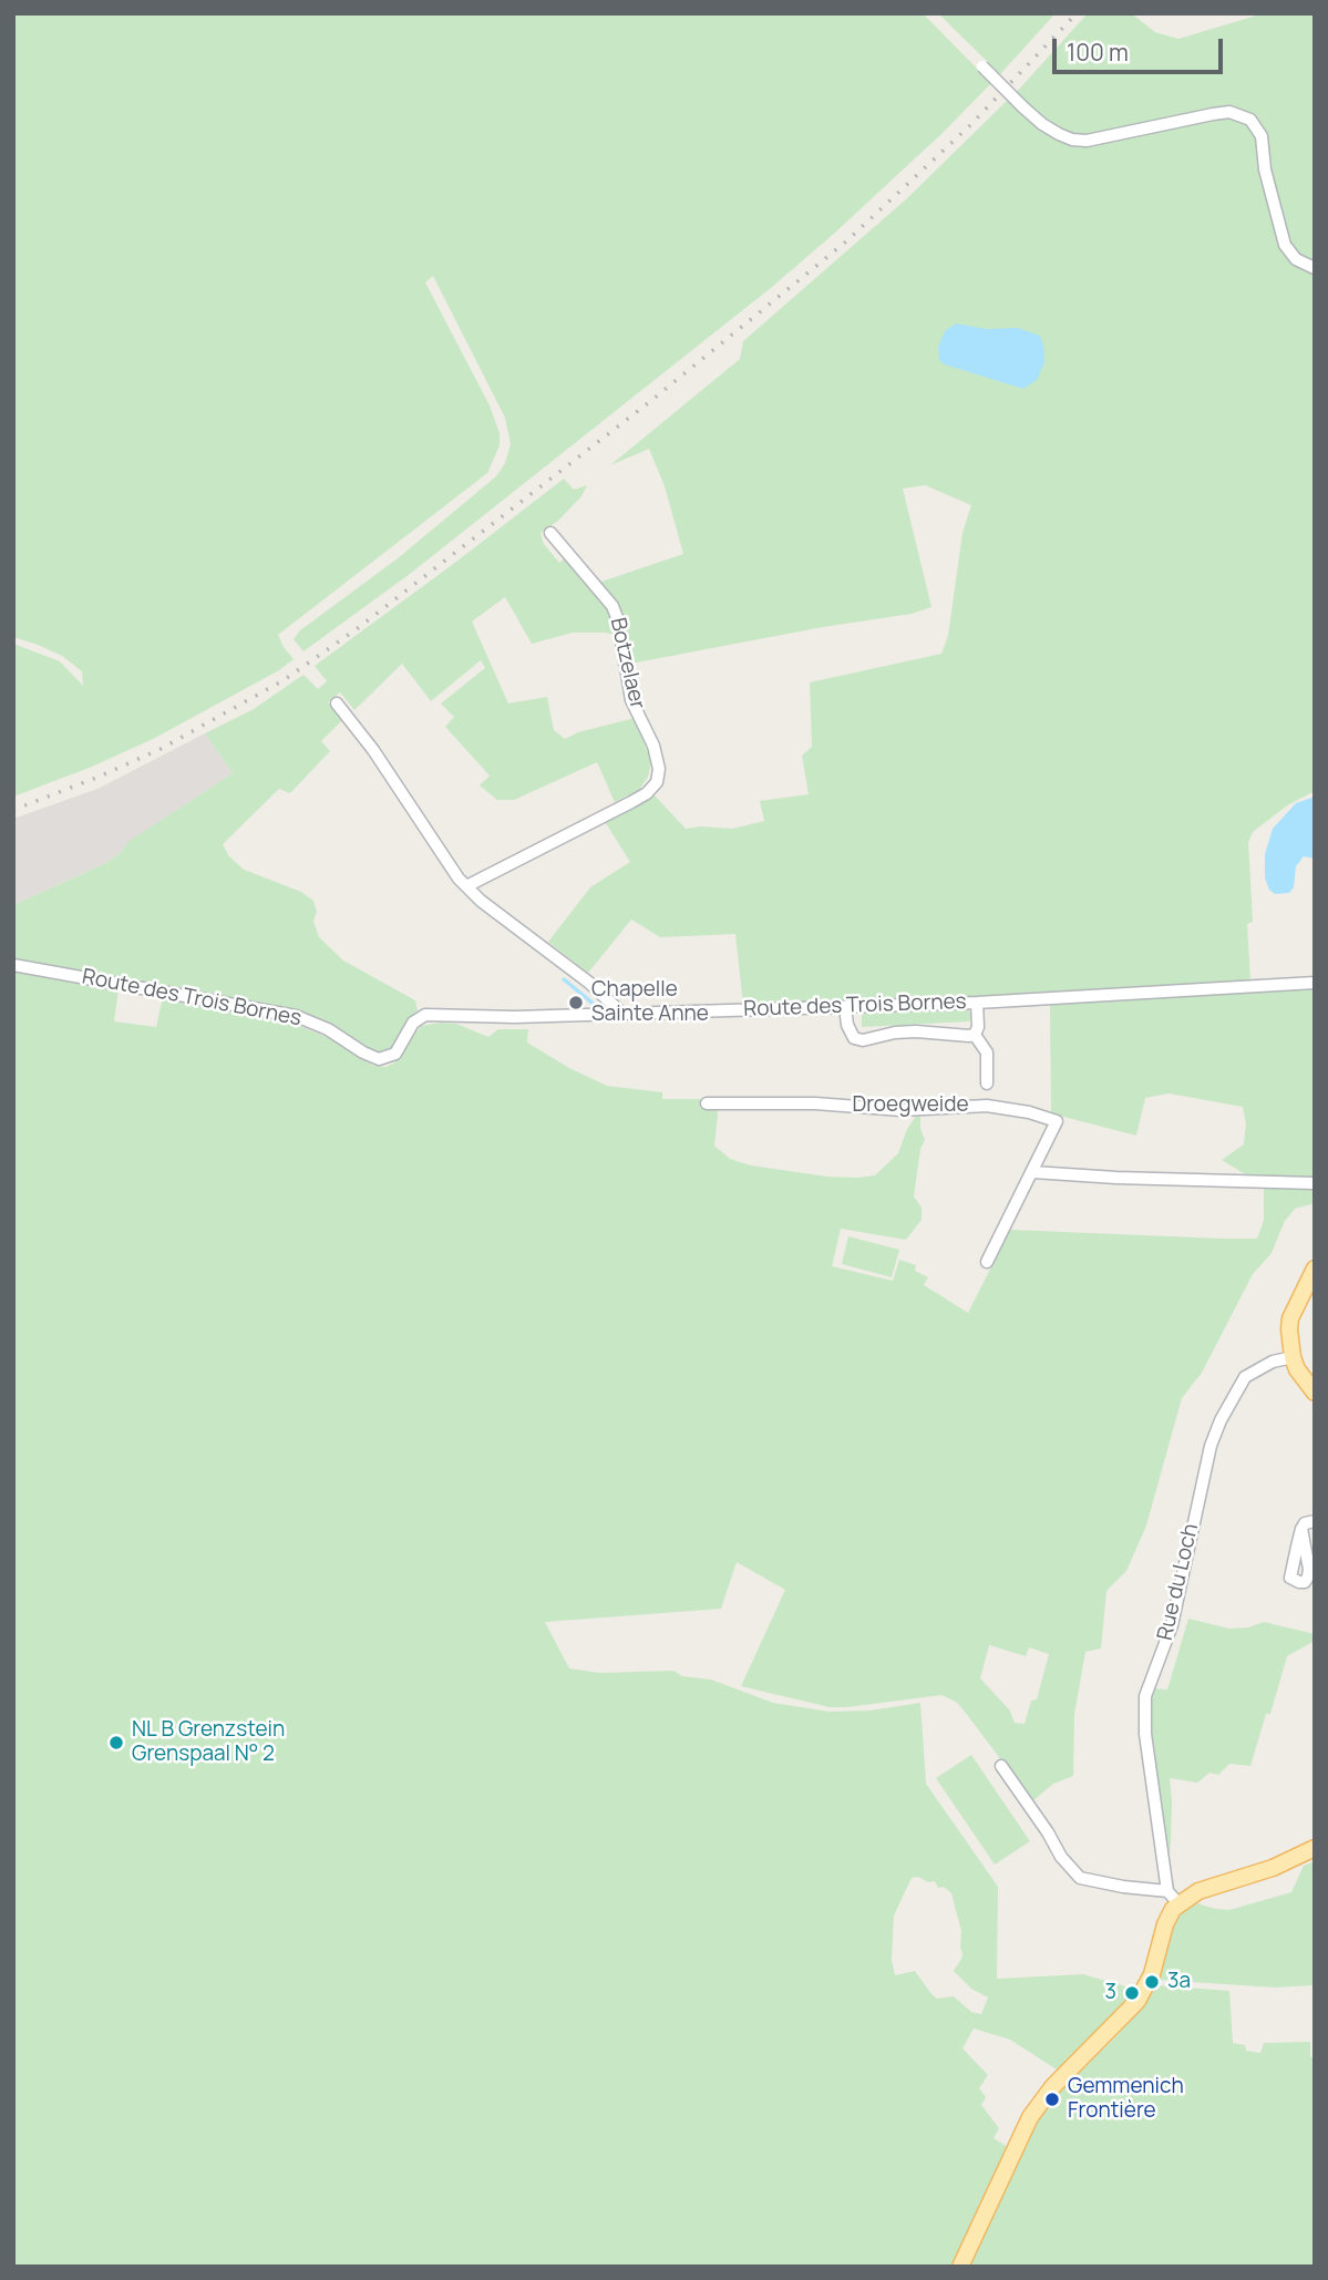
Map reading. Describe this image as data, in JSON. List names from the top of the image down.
{
  "streets": {
    "street": [
      "Botzelaer",
      "Route des Trois Bornes",
      "Droegweide",
      "Rue du Loch"
    ]
  },
  "places": [
    "Chapelle Sainte Anne",
    "NL B Grenzstein Grenspaal N° 2",
    "3a",
    "3",
    "Gemmenich Frontière"
  ],
  "scale_bar": "100 m"
}
